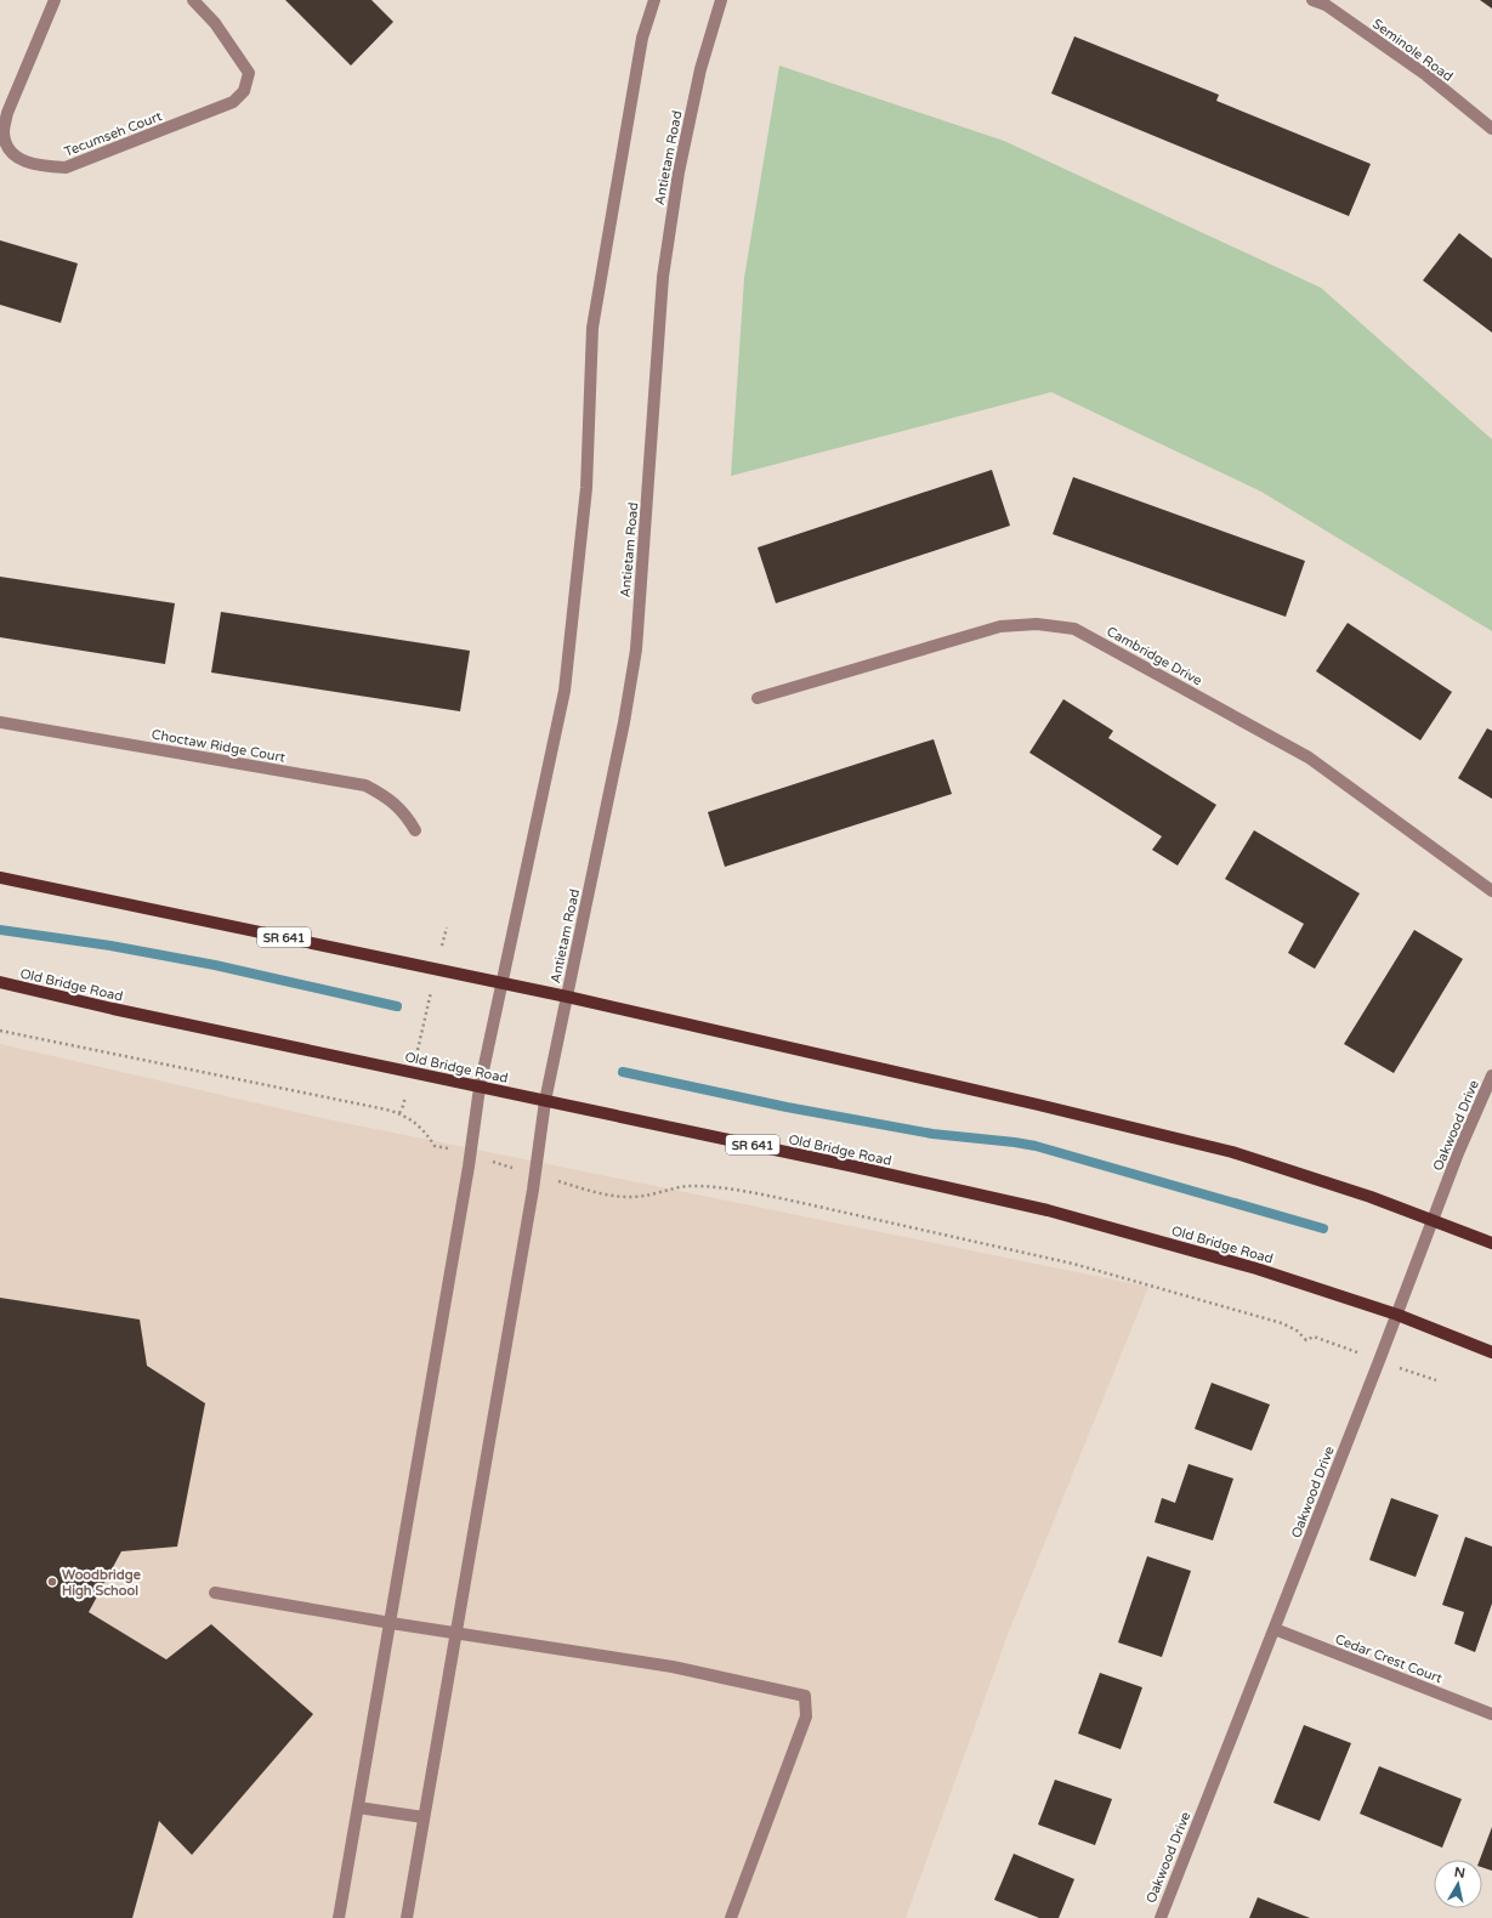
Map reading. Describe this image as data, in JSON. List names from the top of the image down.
{
  "streets": {
    "main road": ["SR 641", "Old Bridge Road"],
    "street": [
      "Seminole Road",
      "Tecumseh Court",
      "Antietam Road",
      "Cambridge Drive",
      "Choctaw Ridge Court",
      "Oakwood Drive",
      "Cedar Crest Court"
    ]
  },
  "crossings": [
    ["Antietam Road", "SR 641"],
    ["Antietam Road", "Old Bridge Road"],
    ["SR 641", "Oakwood Drive"],
    ["Old Bridge Road", "Oakwood Drive"],
    ["Oakwood Drive", "Cedar Crest Court"]
  ],
  "places": ["Woodbridge High School"],
  "north": "top"
}
